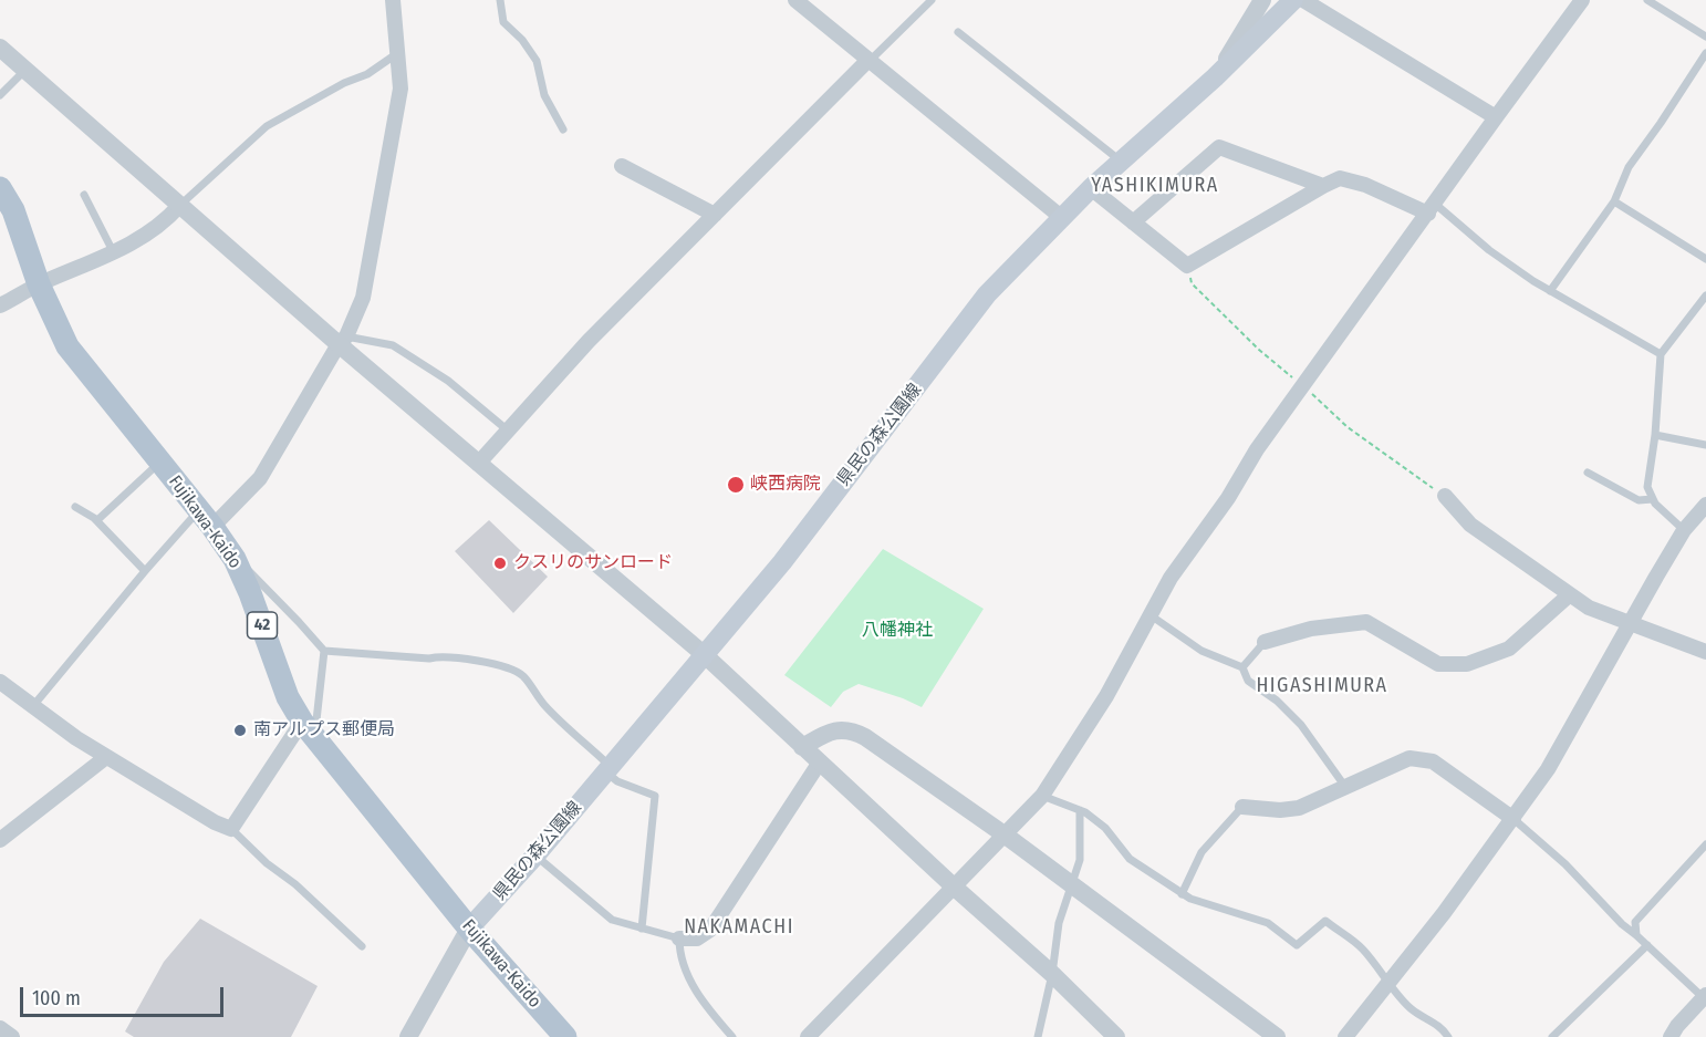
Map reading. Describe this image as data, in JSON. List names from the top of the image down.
{
  "streets": {
    "main road": ["県民の森公園線", "Fujikawa-Kaido", "42"]
  },
  "crossings": [
    ["県民の森公園線", "Fujikawa-Kaido"]
  ],
  "districts": ["YASHIKIMURA", "HIGASHIMURA", "NAKAMACHI"],
  "parks": ["八幡神社"],
  "places": ["峡西病院", "クスリのサンロード", "南アルプス郵便局"],
  "scale_bar": "100 m"
}
